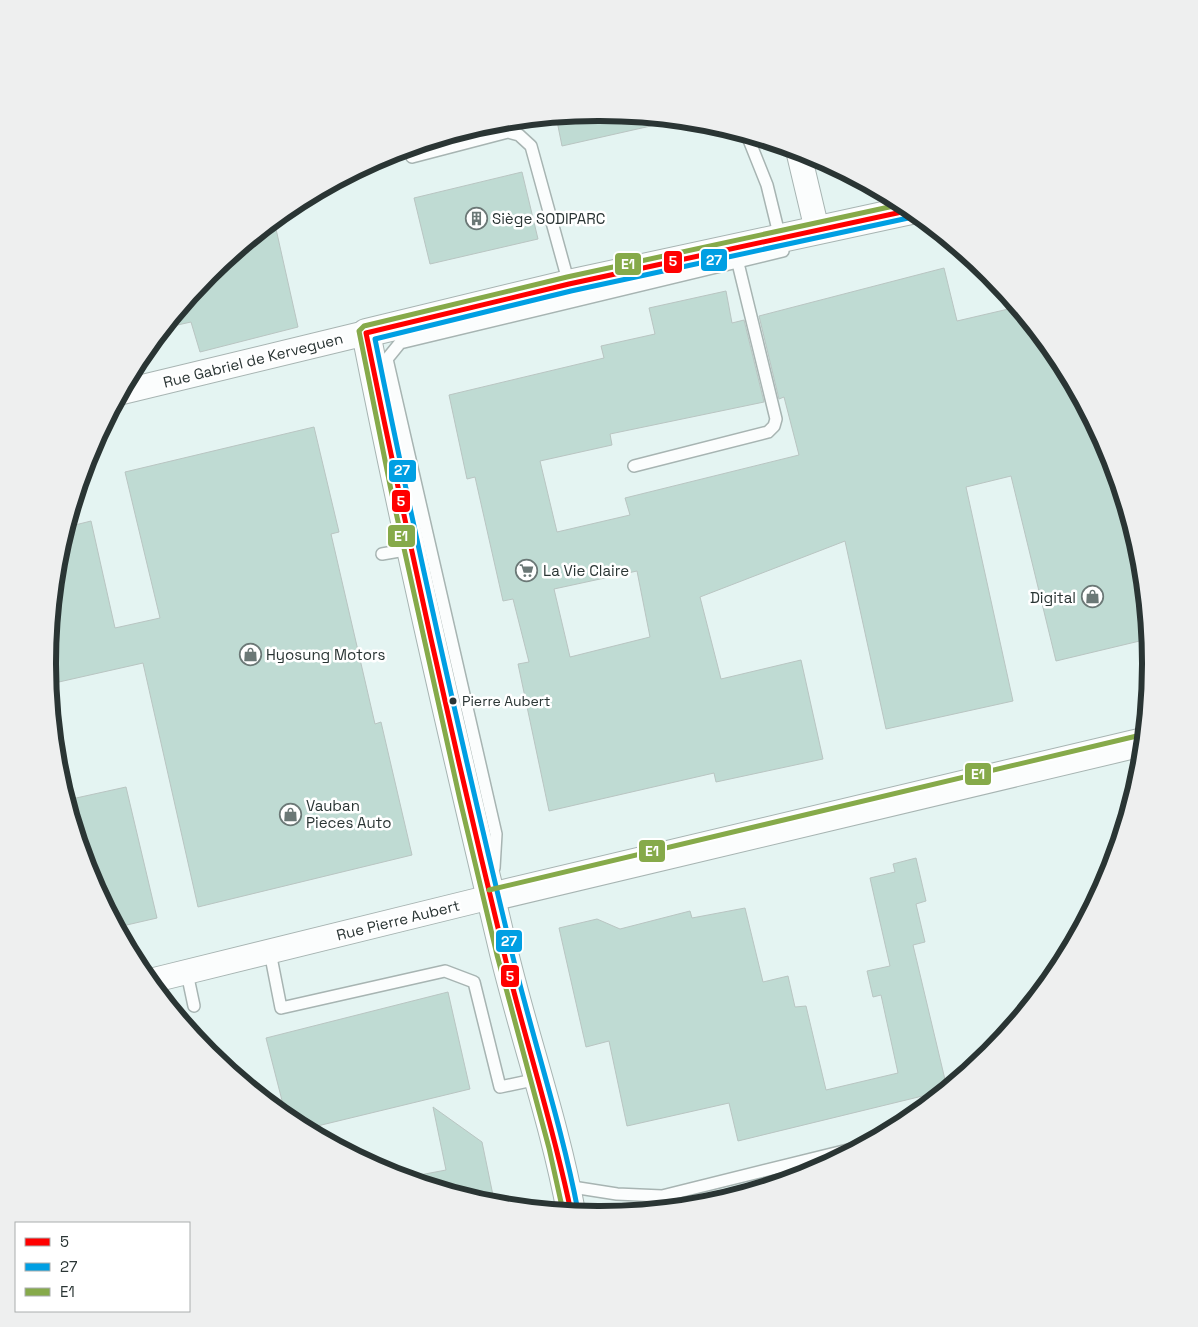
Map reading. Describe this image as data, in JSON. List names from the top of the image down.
{
  "streets": {
    "street": ["Rue Gabriel de Kerveguen", "Rue Pierre Aubert"]
  },
  "places": {
    "building": ["Siège SODIPARC"],
    "supermarket": ["La Vie Claire"],
    "shop": ["Digital", "Hyosung Motors", "Vauban Pieces Auto"],
    "other": ["Pierre Aubert"]
  },
  "lines": ["transit line E1", "transit line 5", "transit line 27"],
  "legend": ["5", "27", "E1"]
}
